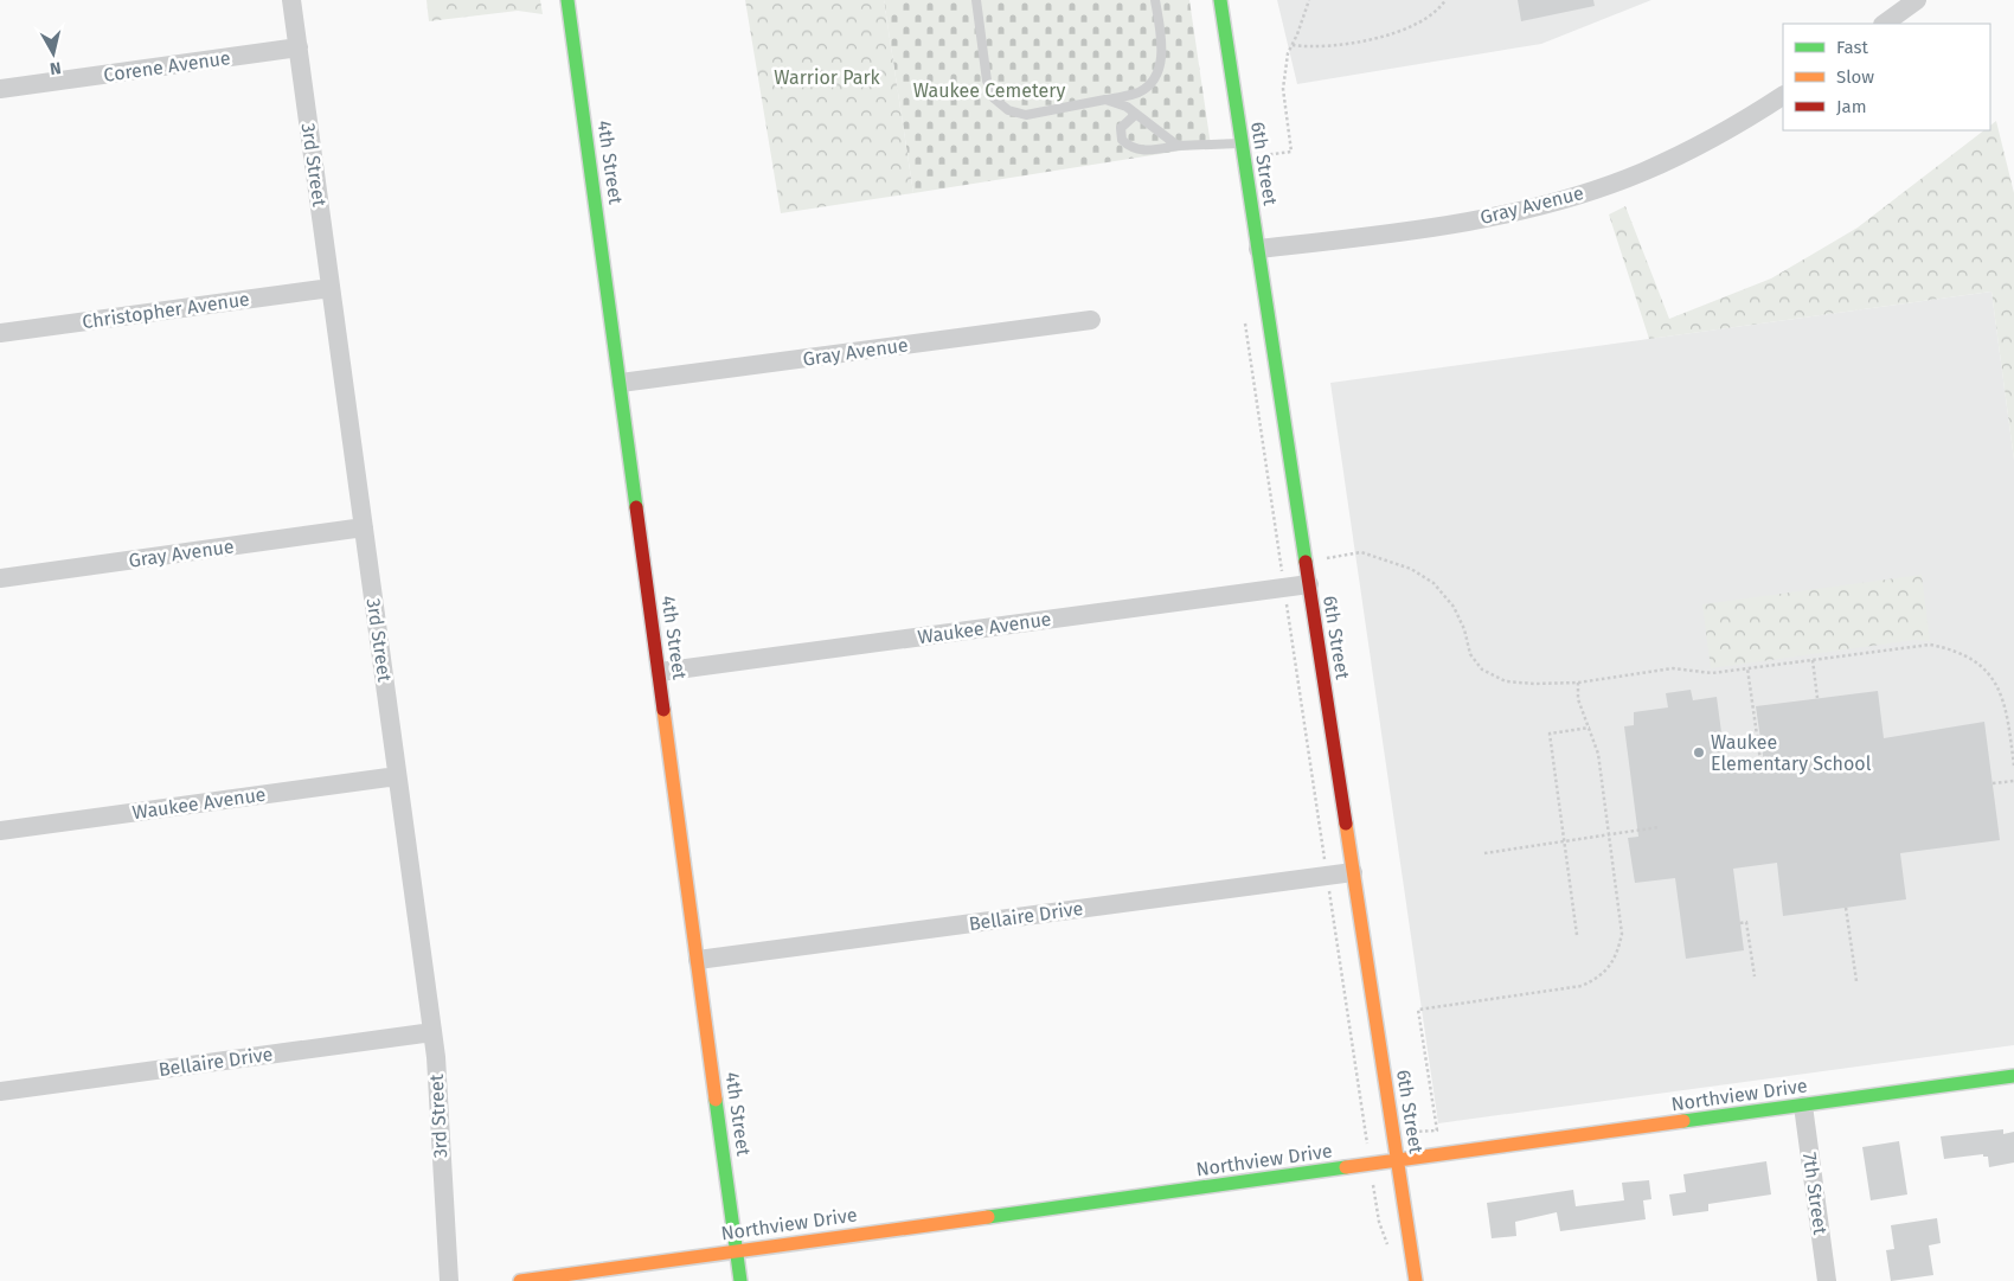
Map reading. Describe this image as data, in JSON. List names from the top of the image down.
{
  "streets": {
    "street": [
      "Corene Avenue",
      "4th Street",
      "6th Street",
      "3rd Street",
      "Gray Avenue",
      "Christopher Avenue",
      "Waukee Avenue",
      "Bellaire Drive",
      "Northview Drive",
      "7th Street"
    ]
  },
  "crossings": [
    ["Corene Avenue", "3rd Street"],
    ["4th Street", "Gray Avenue"],
    ["4th Street", "Waukee Avenue"],
    ["4th Street", "Bellaire Drive"],
    ["4th Street", "Northview Drive"],
    ["6th Street", "Gray Avenue"],
    ["6th Street", "Waukee Avenue"],
    ["6th Street", "Bellaire Drive"],
    ["6th Street", "Northview Drive"],
    ["3rd Street", "Gray Avenue"],
    ["3rd Street", "Christopher Avenue"],
    ["3rd Street", "Waukee Avenue"],
    ["3rd Street", "Bellaire Drive"],
    ["Northview Drive", "7th Street"]
  ],
  "parks": ["Warrior Park", "Waukee Cemetery"],
  "places": ["Waukee Elementary School"],
  "legend": ["Fast", "Slow", "Jam"],
  "north": "bottom"
}
